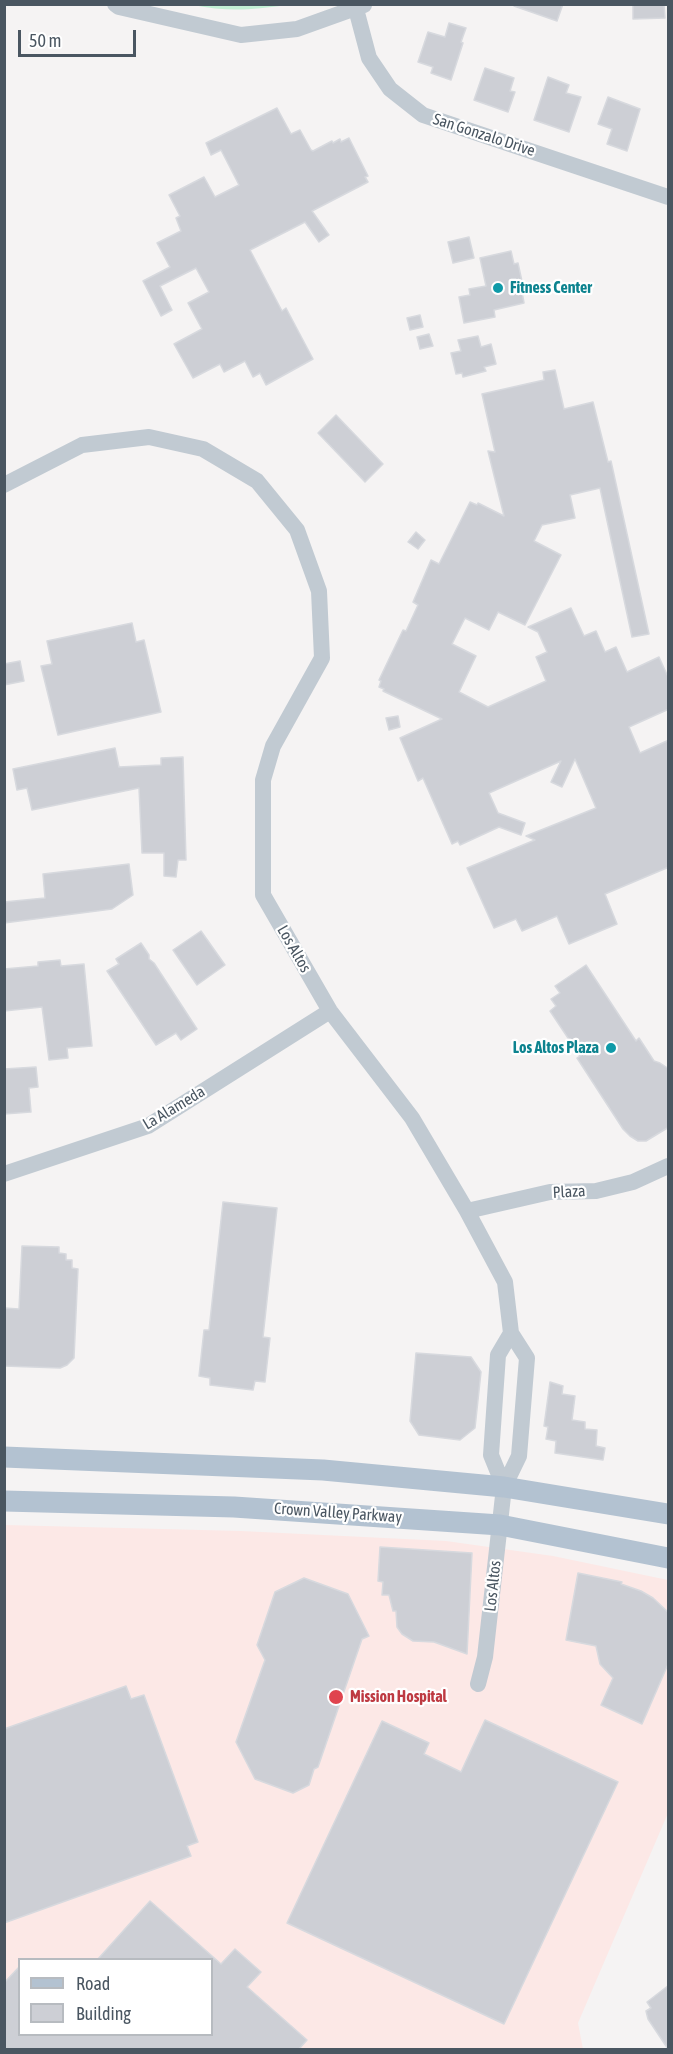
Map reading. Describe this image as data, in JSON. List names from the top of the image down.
{
  "streets": {
    "main road": ["Crown Valley Parkway"],
    "street": [
      "San Gonzalo Drive",
      "Los Altos",
      "La Alameda",
      "Plaza"
    ]
  },
  "crossings": [
    ["Los Altos", "La Alameda"],
    ["Los Altos", "Plaza"],
    ["Los Altos", "Crown Valley Parkway"]
  ],
  "places": ["Fitness Center", "Los Altos Plaza", "Mission Hospital"],
  "legend": ["Road", "Building"],
  "scale_bar": "50 m"
}
